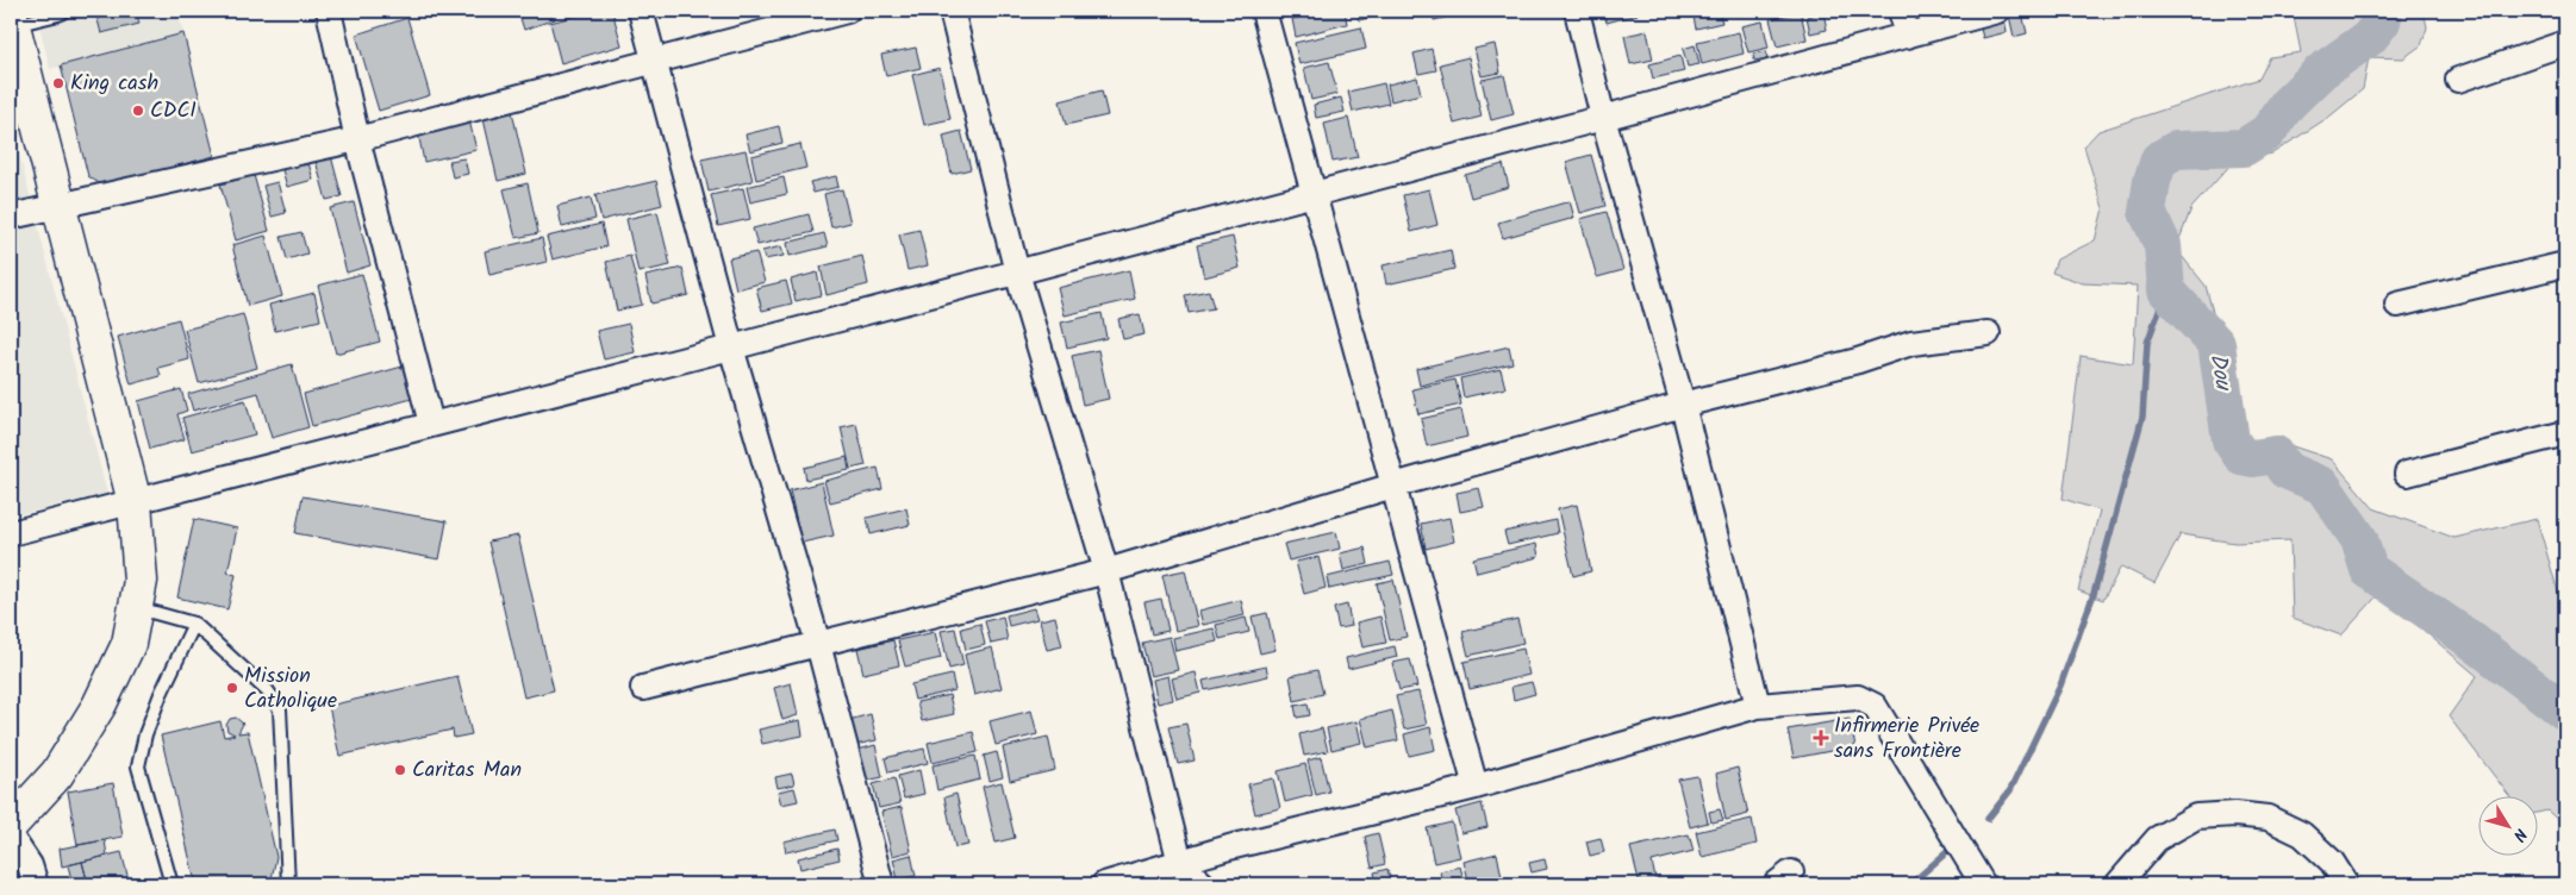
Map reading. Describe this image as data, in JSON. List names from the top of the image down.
{
  "water": ["Dou"],
  "places": {
    "other": [
      "King cash",
      "CDCI",
      "Mission Catholique",
      "Caritas Man"
    ],
    "health": ["Infirmerie Privée sans Frontière"]
  },
  "north": "bottom right"
}
